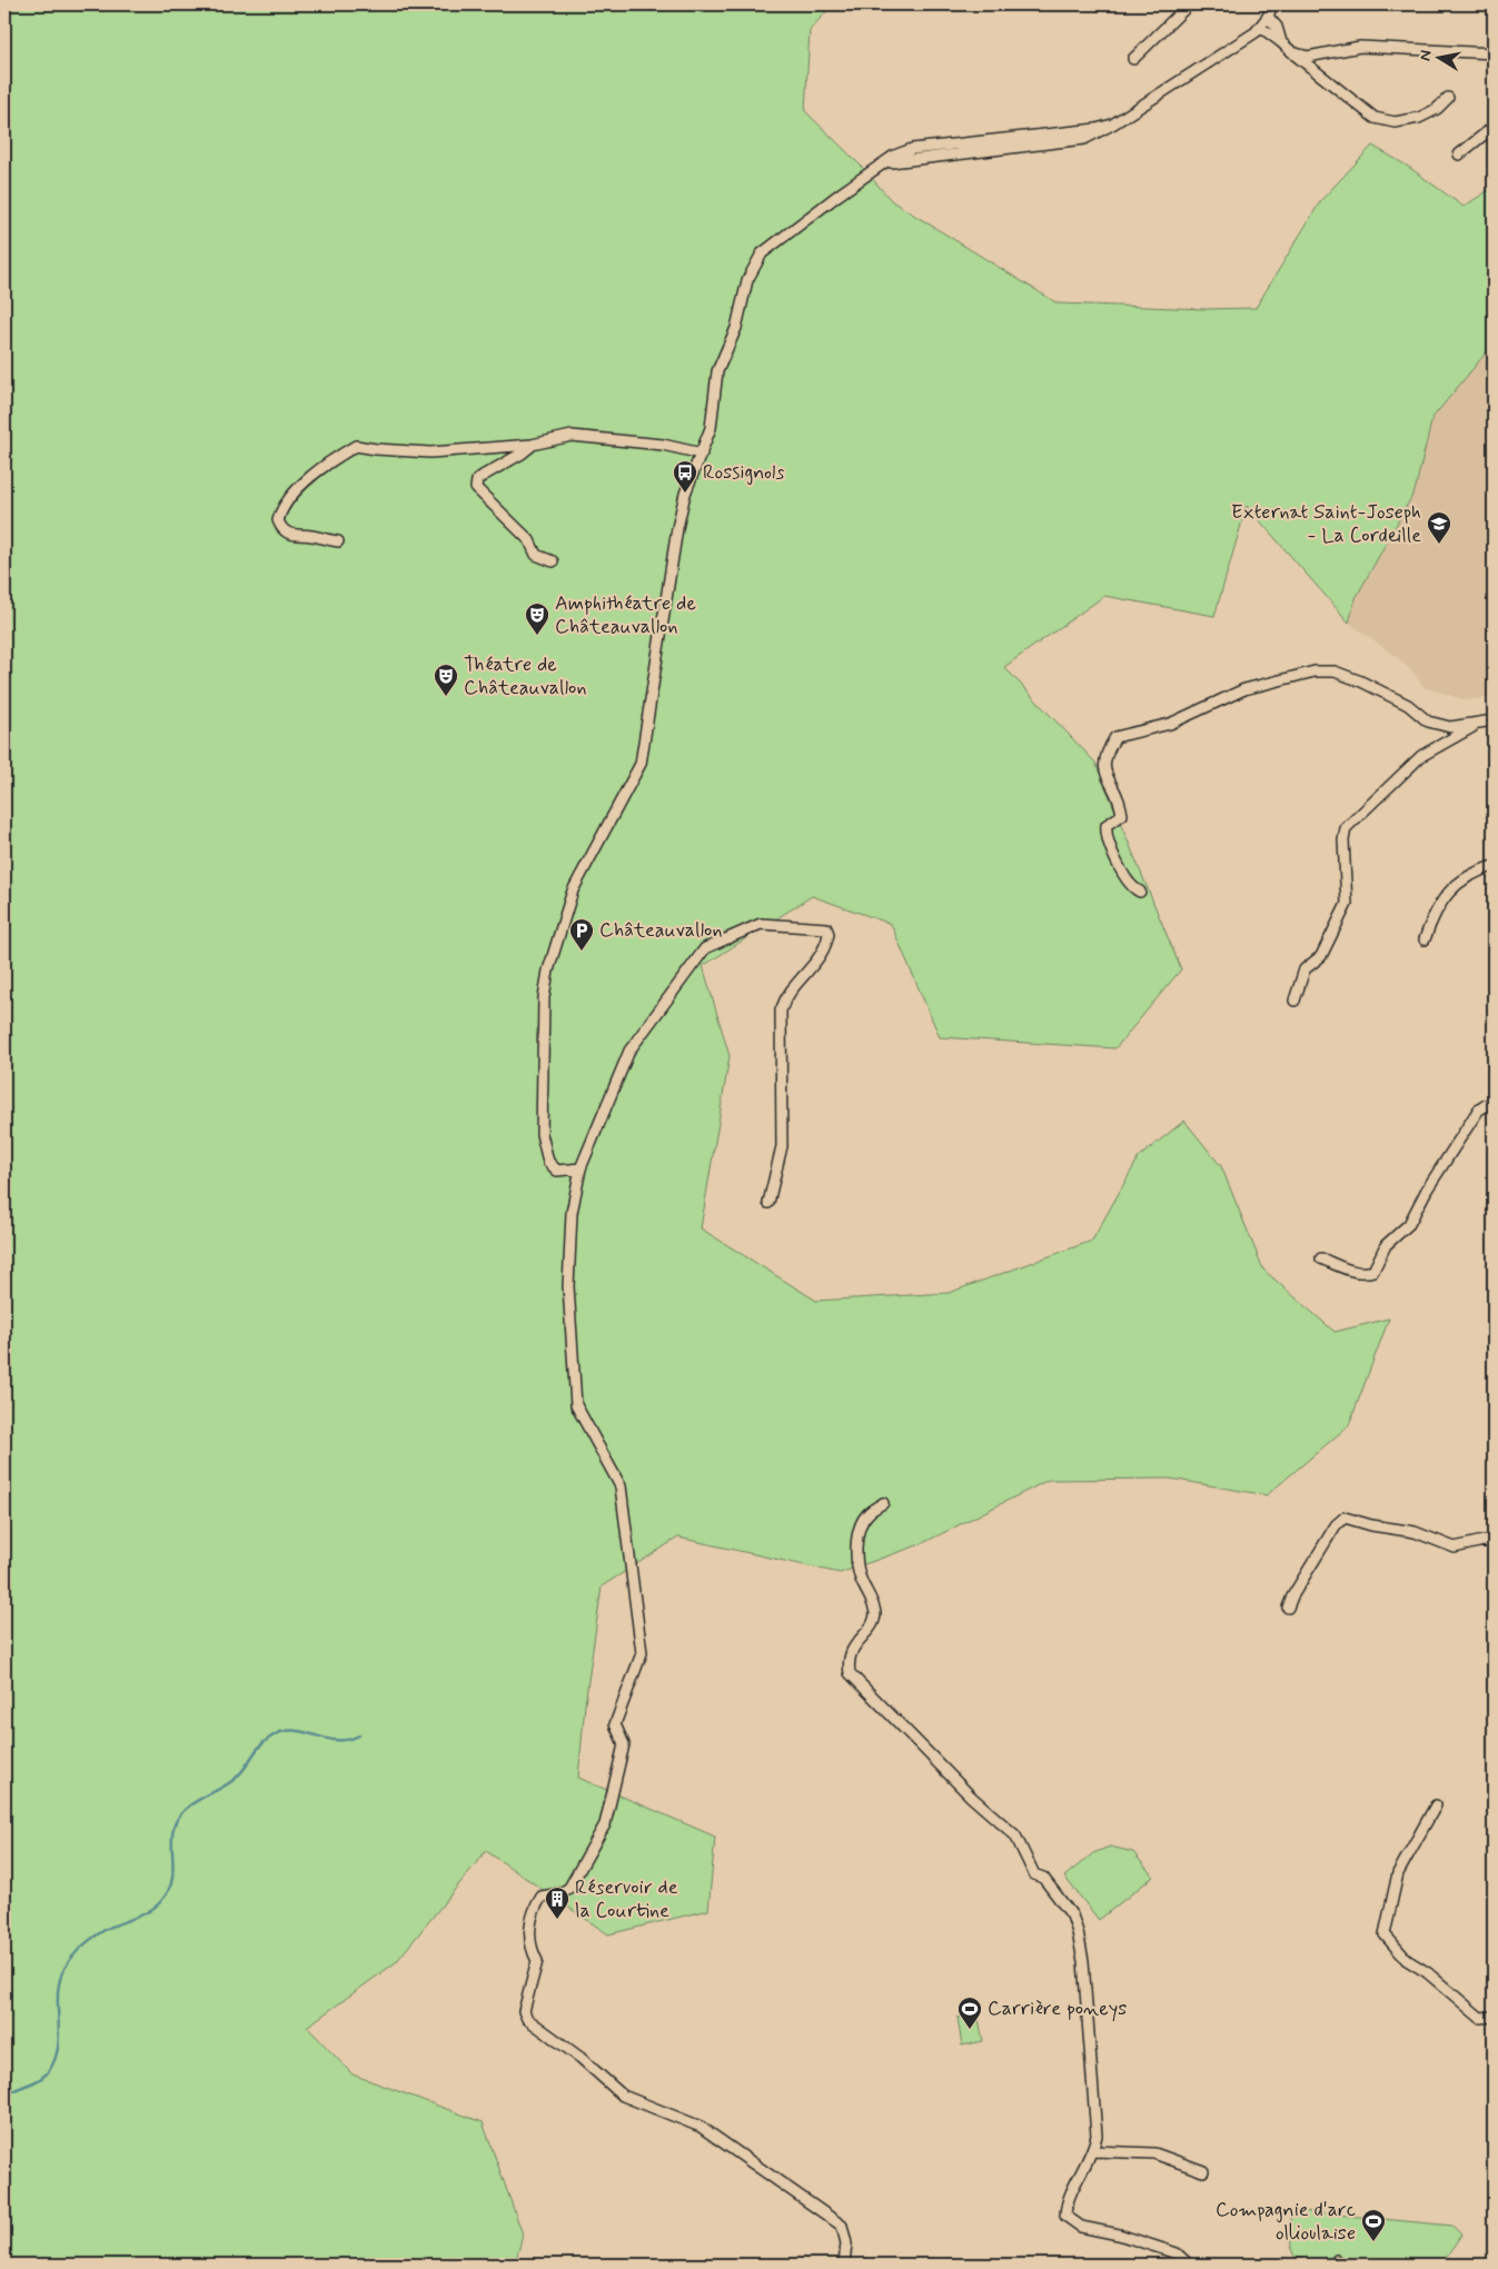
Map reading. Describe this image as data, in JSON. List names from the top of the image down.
{
  "places": {
    "bus stop": ["Rossignols"],
    "school or university": ["Externat Saint-Joseph - La Cordeille"],
    "theatre": ["Amphithéatre de Châteauvallon", "Théatre de Châteauvallon"],
    "parking": ["Châteauvallon"],
    "building": ["Réservoir de la Courtine"],
    "sports": ["Carrière poneys", "Compagnie d'arc ollioulaise"]
  },
  "north": "left"
}
